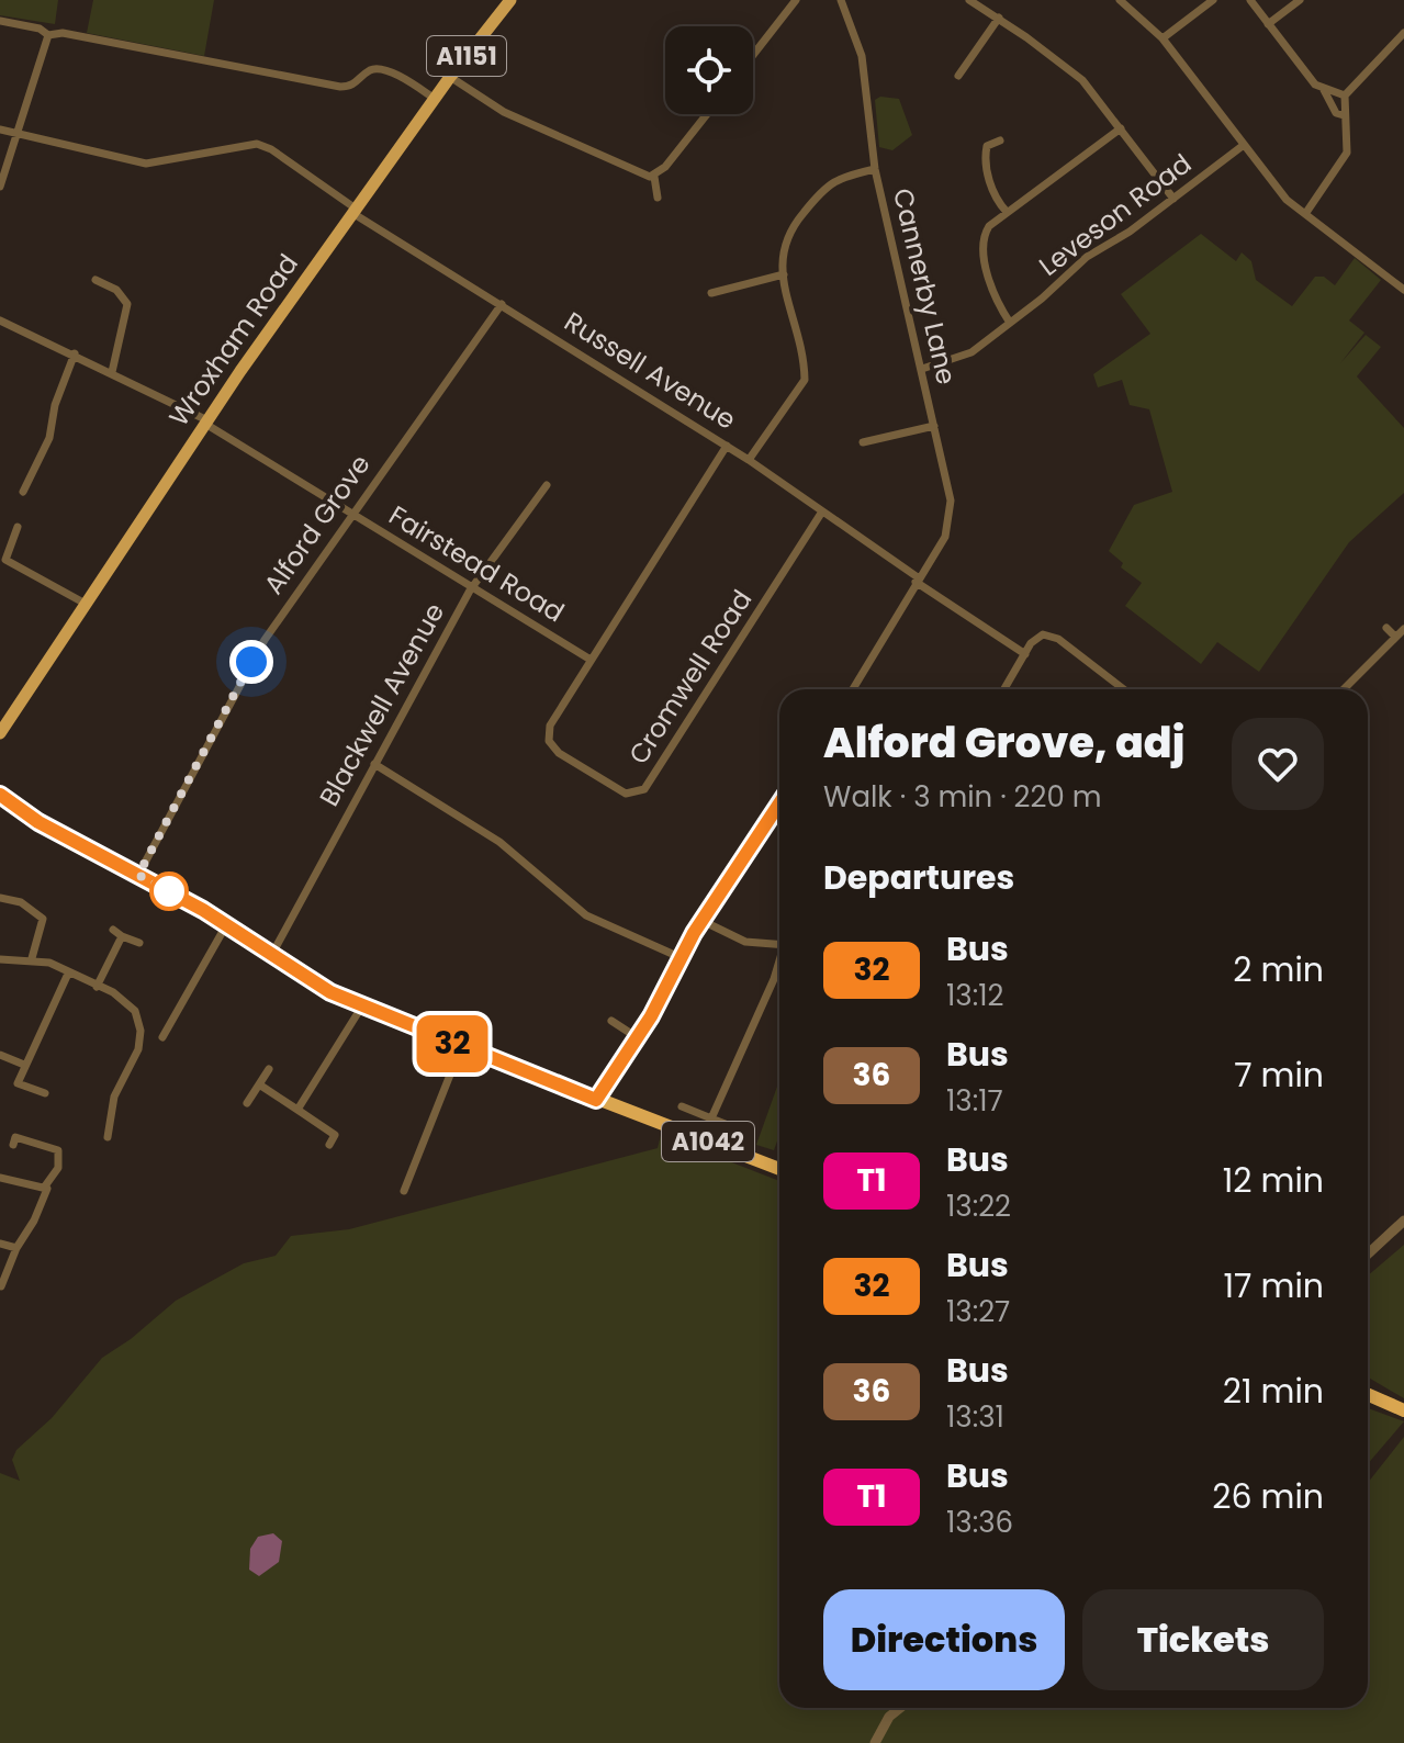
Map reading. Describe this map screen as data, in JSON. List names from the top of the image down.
{
  "streets": {
    "highway": ["A1042"],
    "main road": ["A1151", "Wroxham Road"],
    "street": [
      "Leveson Road",
      "Cannerby Lane",
      "Russell Avenue",
      "Alford Grove",
      "Fairstead Road",
      "Cromwell Road",
      "Blackwell Avenue"
    ]
  },
  "crossings": [
    ["Leveson Road", "Cannerby Lane"],
    ["Cannerby Lane", "Russell Avenue"],
    ["Wroxham Road", "Russell Avenue"],
    ["Wroxham Road", "Fairstead Road"],
    ["Russell Avenue", "Alford Grove"],
    ["Russell Avenue", "Cromwell Road"],
    ["Alford Grove", "Fairstead Road"],
    ["Alford Grove", "A1042"],
    ["Fairstead Road", "Cromwell Road"],
    ["Fairstead Road", "Blackwell Avenue"],
    ["Blackwell Avenue", "A1042"]
  ],
  "lines": ["bus line 32"],
  "page": {
    "on_map": "32",
    "heading": [
      ["Alford Grove, adj", "Walk · 3 min · 220 m"],
      "Departures"
    ],
    "list": [
      {
        "mark": "32",
        "name": "Bus",
        "note": "13:12",
        "value": "2 min"
      },
      {
        "mark": "36",
        "name": "Bus",
        "note": "13:17",
        "value": "7 min"
      },
      {
        "mark": "T1",
        "name": "Bus",
        "note": "13:22",
        "value": "12 min"
      },
      {
        "mark": "32",
        "name": "Bus",
        "note": "13:27",
        "value": "17 min"
      },
      {
        "mark": "36",
        "name": "Bus",
        "note": "13:31",
        "value": "21 min"
      },
      {
        "mark": "T1",
        "name": "Bus",
        "note": "13:36",
        "value": "26 min"
      }
    ],
    "buttons": ["Directions", "Tickets"]
  }
}
